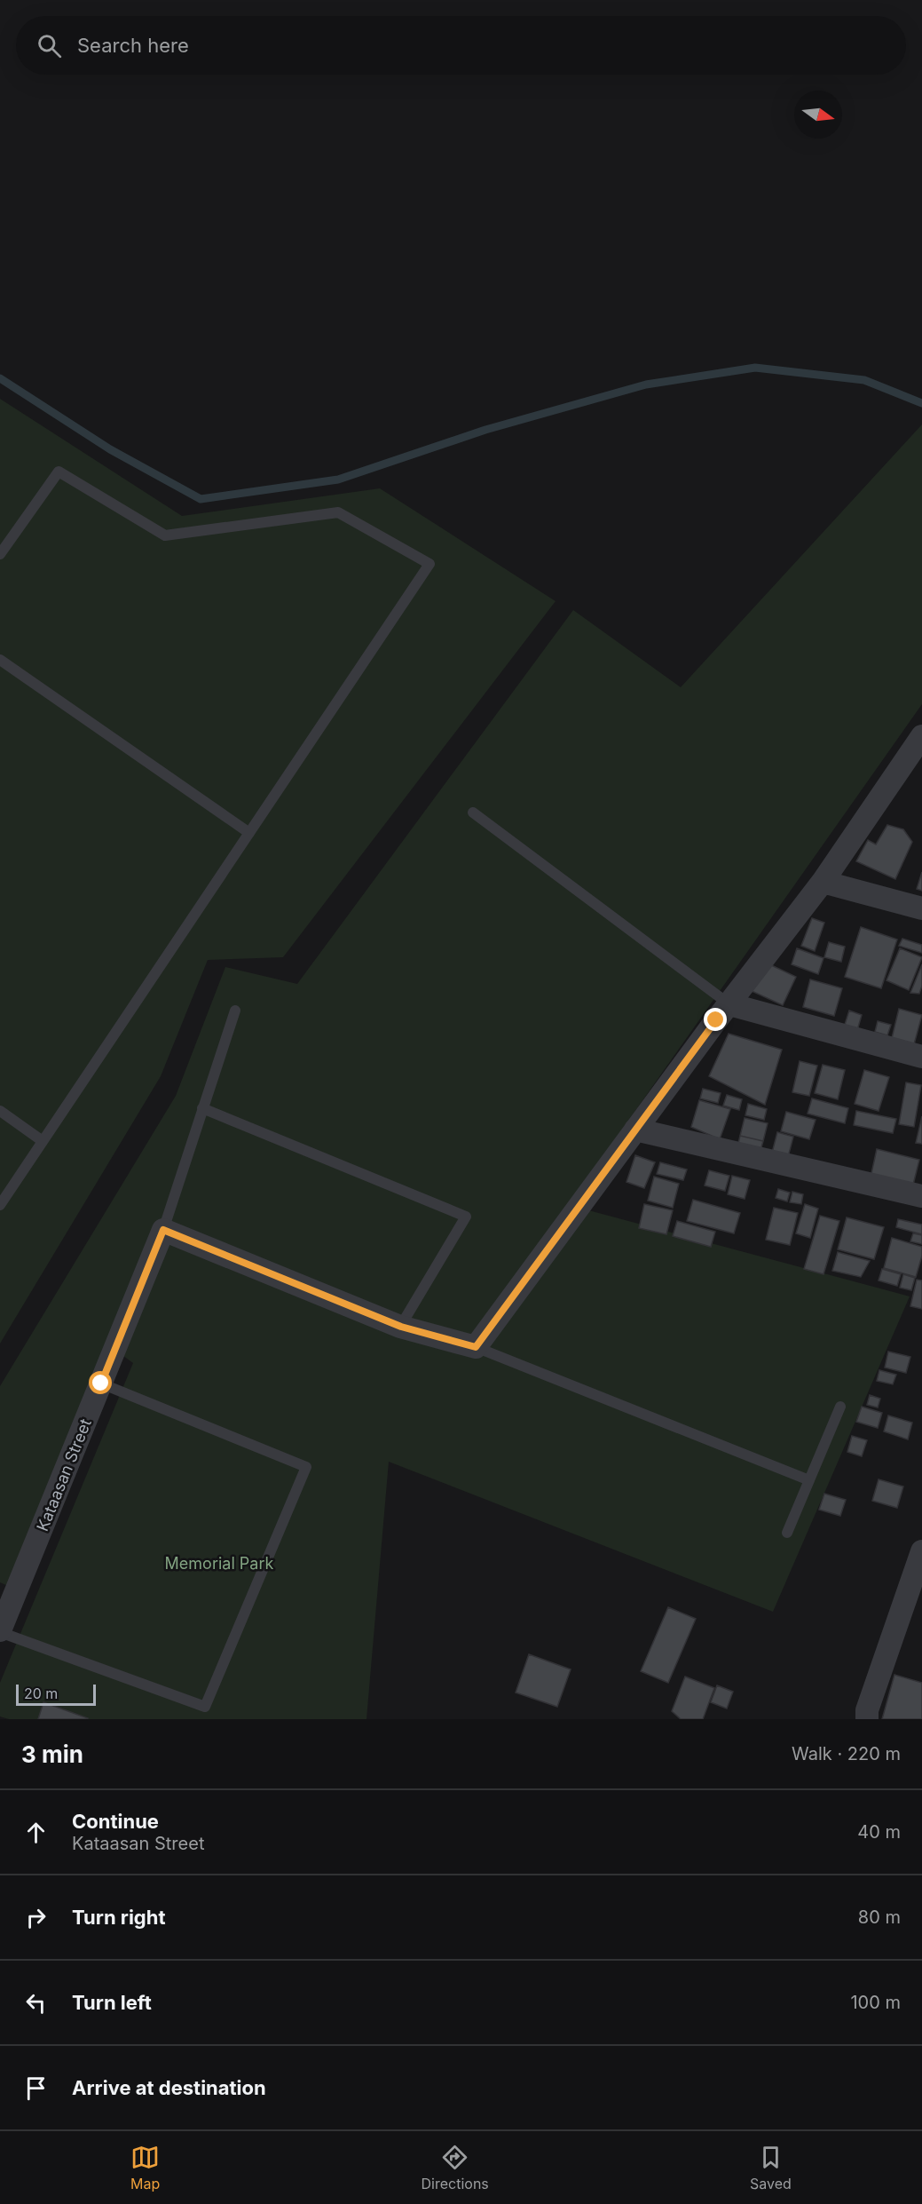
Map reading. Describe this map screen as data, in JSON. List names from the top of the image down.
{
  "streets": {
    "street": ["Kataasan Street"]
  },
  "parks": ["Memorial Park"],
  "scale_bar": "20 m",
  "north": "right",
  "page": {
    "search": "Search here",
    "scale": "20 m",
    "heading": ["3 min", "Walk · 220 m"],
    "list": [
      ["Continue", "Kataasan Street", "40 m"],
      ["Turn right", "80 m"],
      ["Turn left", "100 m"],
      "Arrive at destination"
    ],
    "nav": ["Map", "Directions", "Saved"]
  }
}
